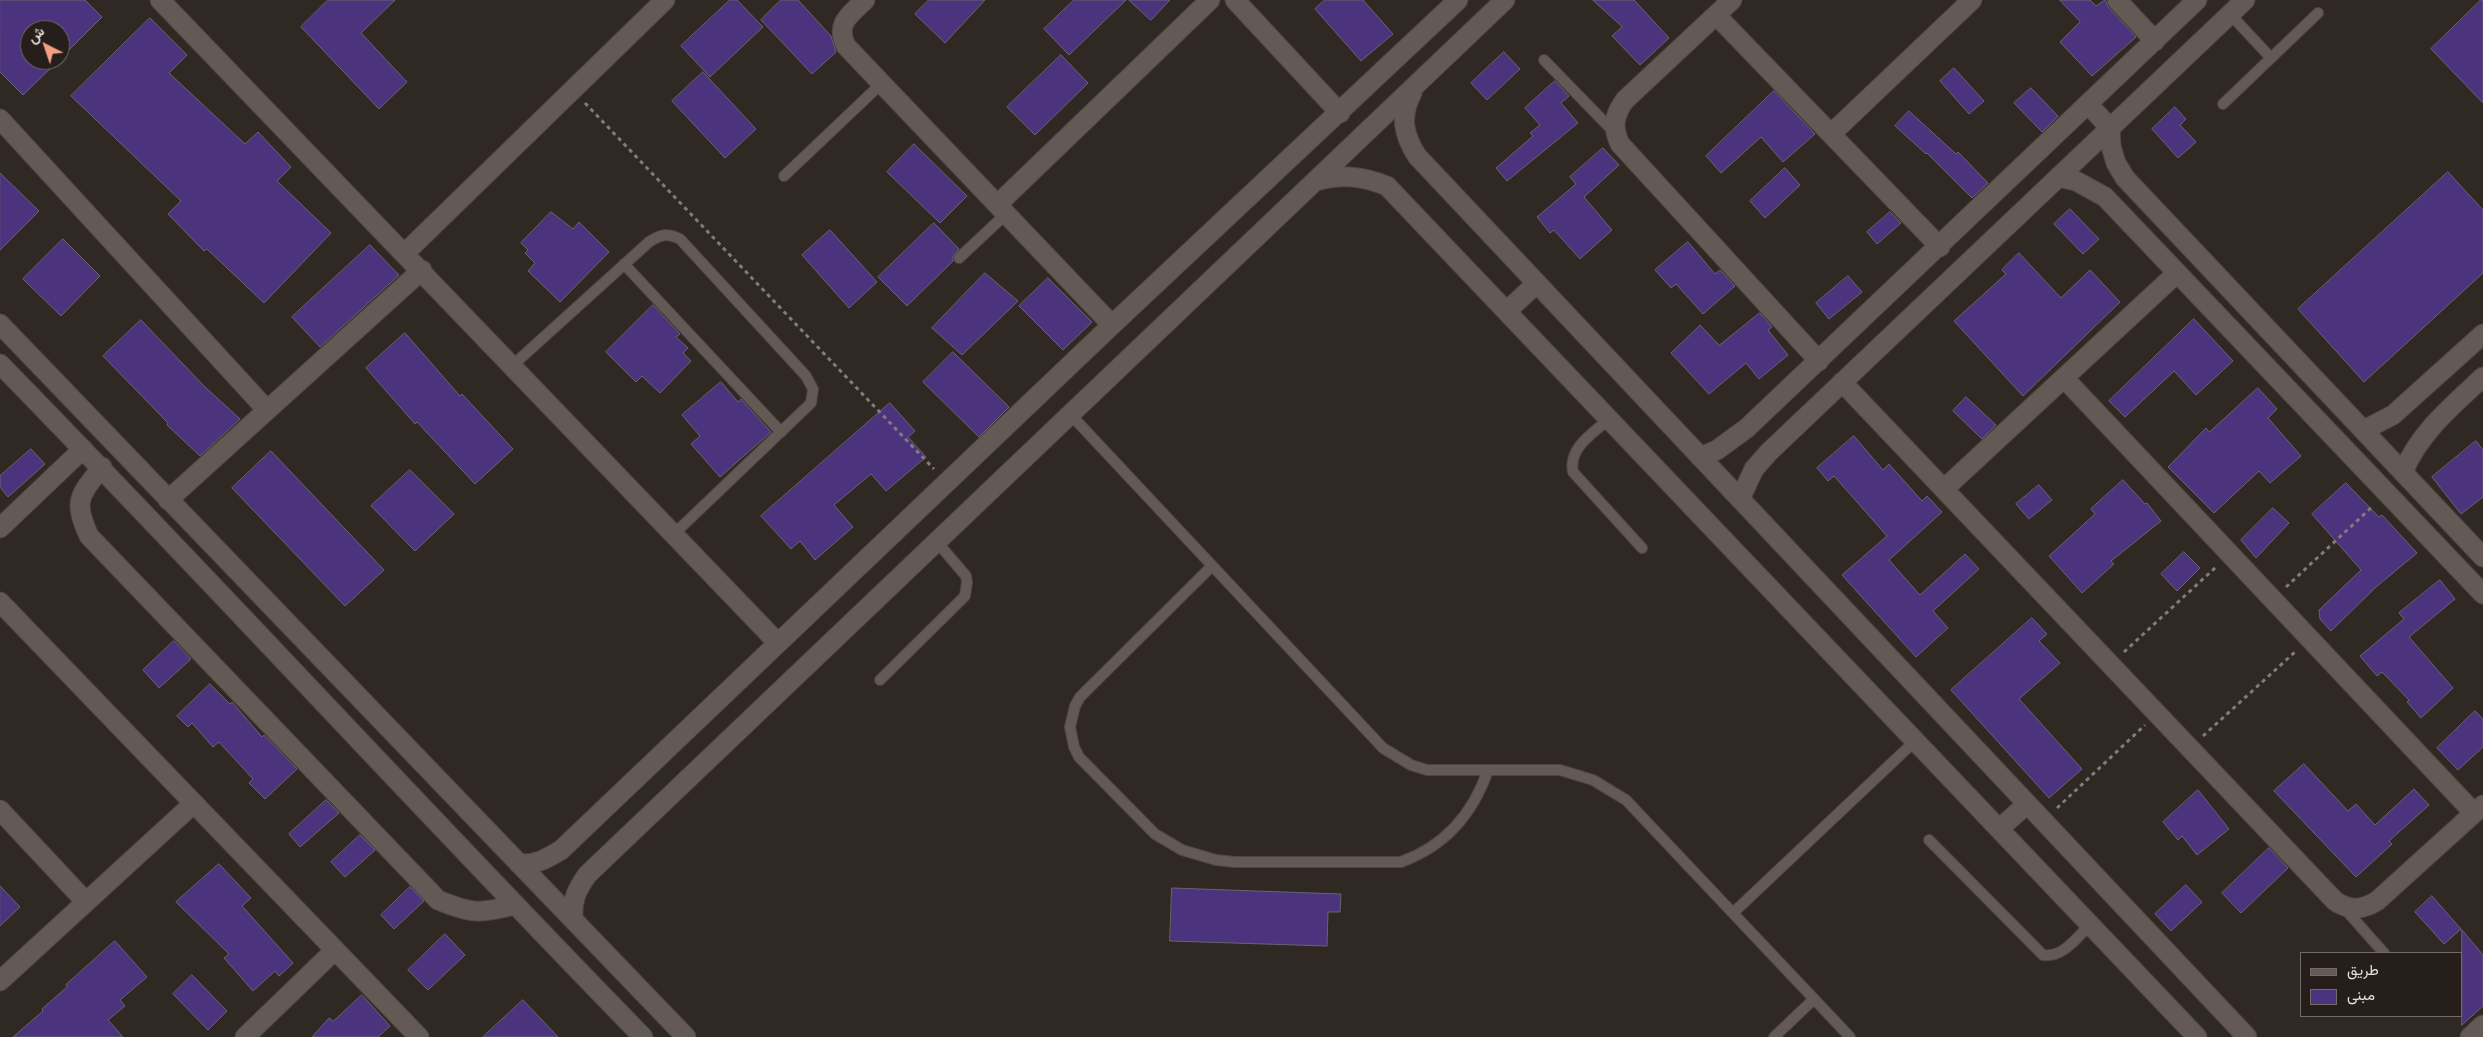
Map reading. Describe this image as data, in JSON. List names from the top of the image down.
{
  "legend": ["طريق", "مبنى"],
  "north": "top left"
}
